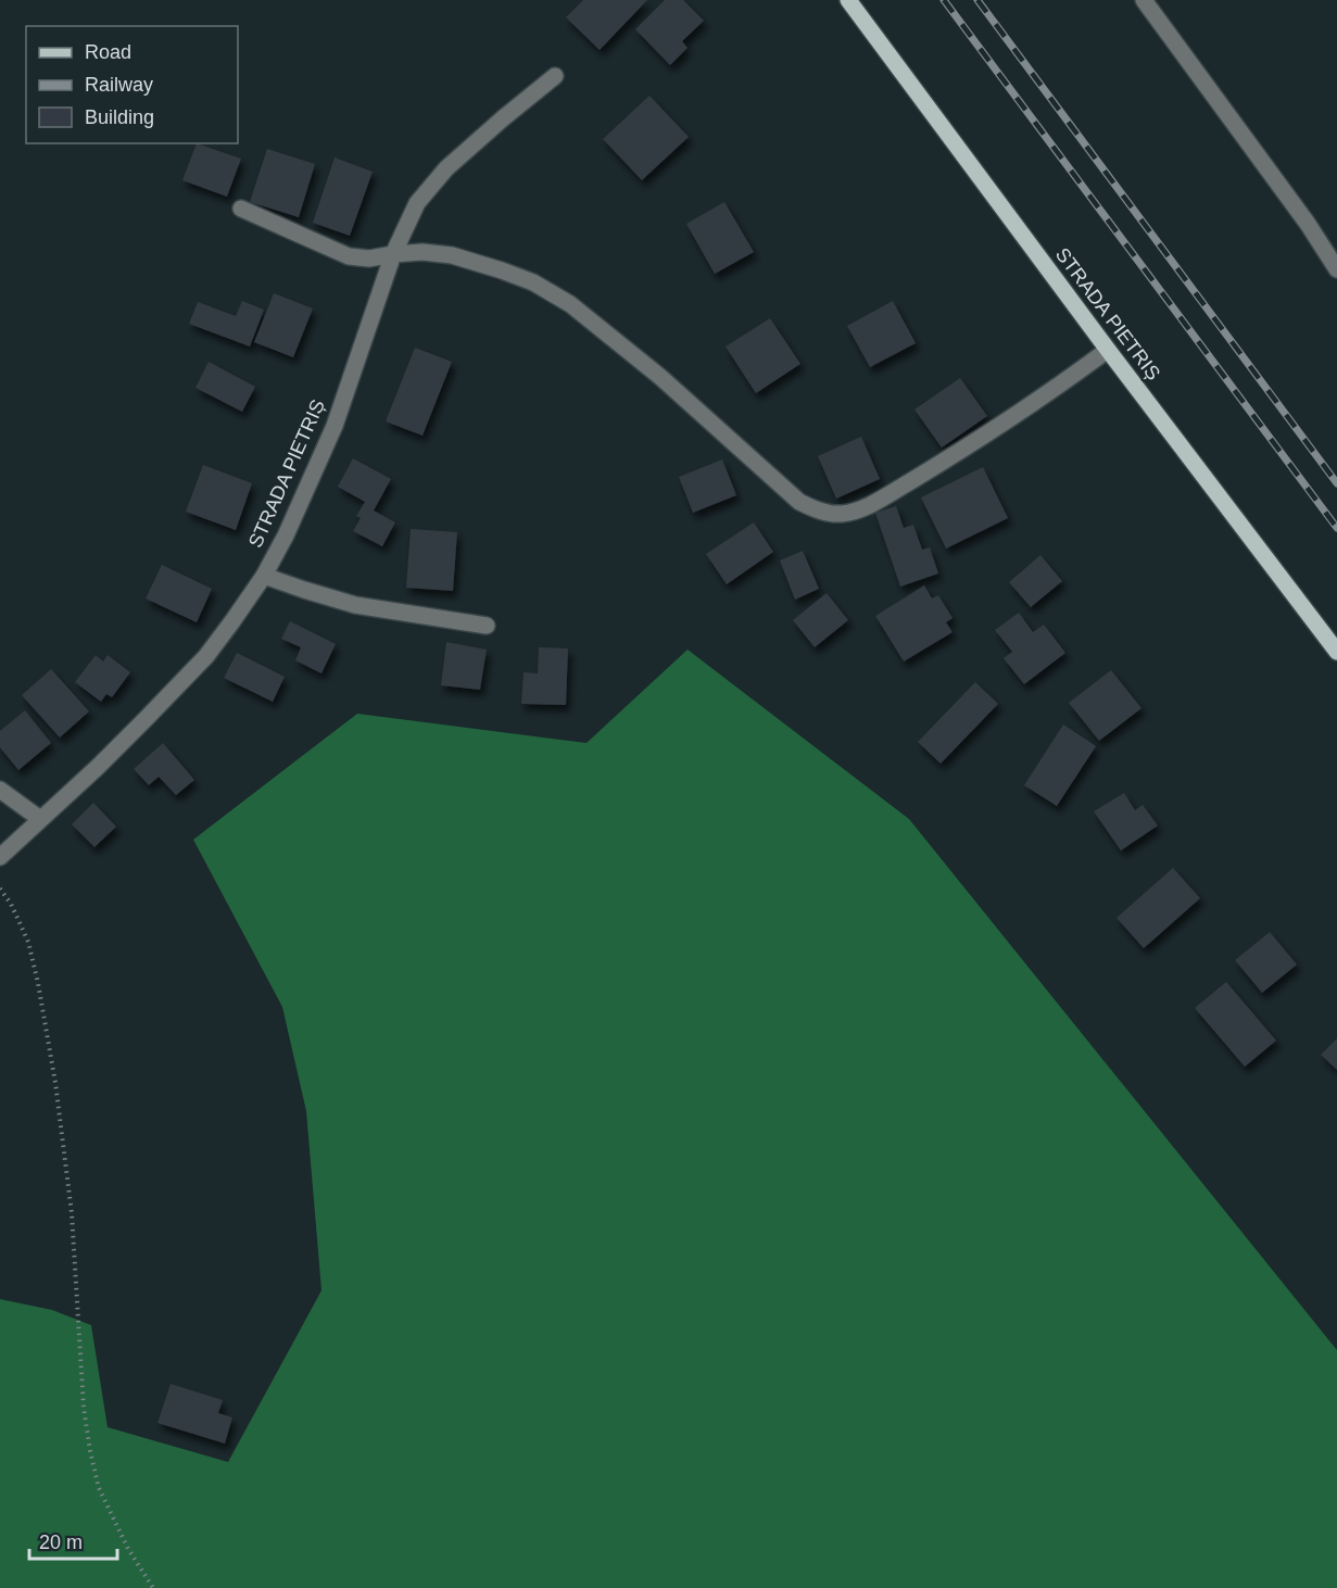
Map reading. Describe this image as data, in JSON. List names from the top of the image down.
{
  "streets": {
    "main road": ["STRADA PIETRIȘ"]
  },
  "legend": ["Road", "Railway", "Building"],
  "scale_bar": "20 m"
}
